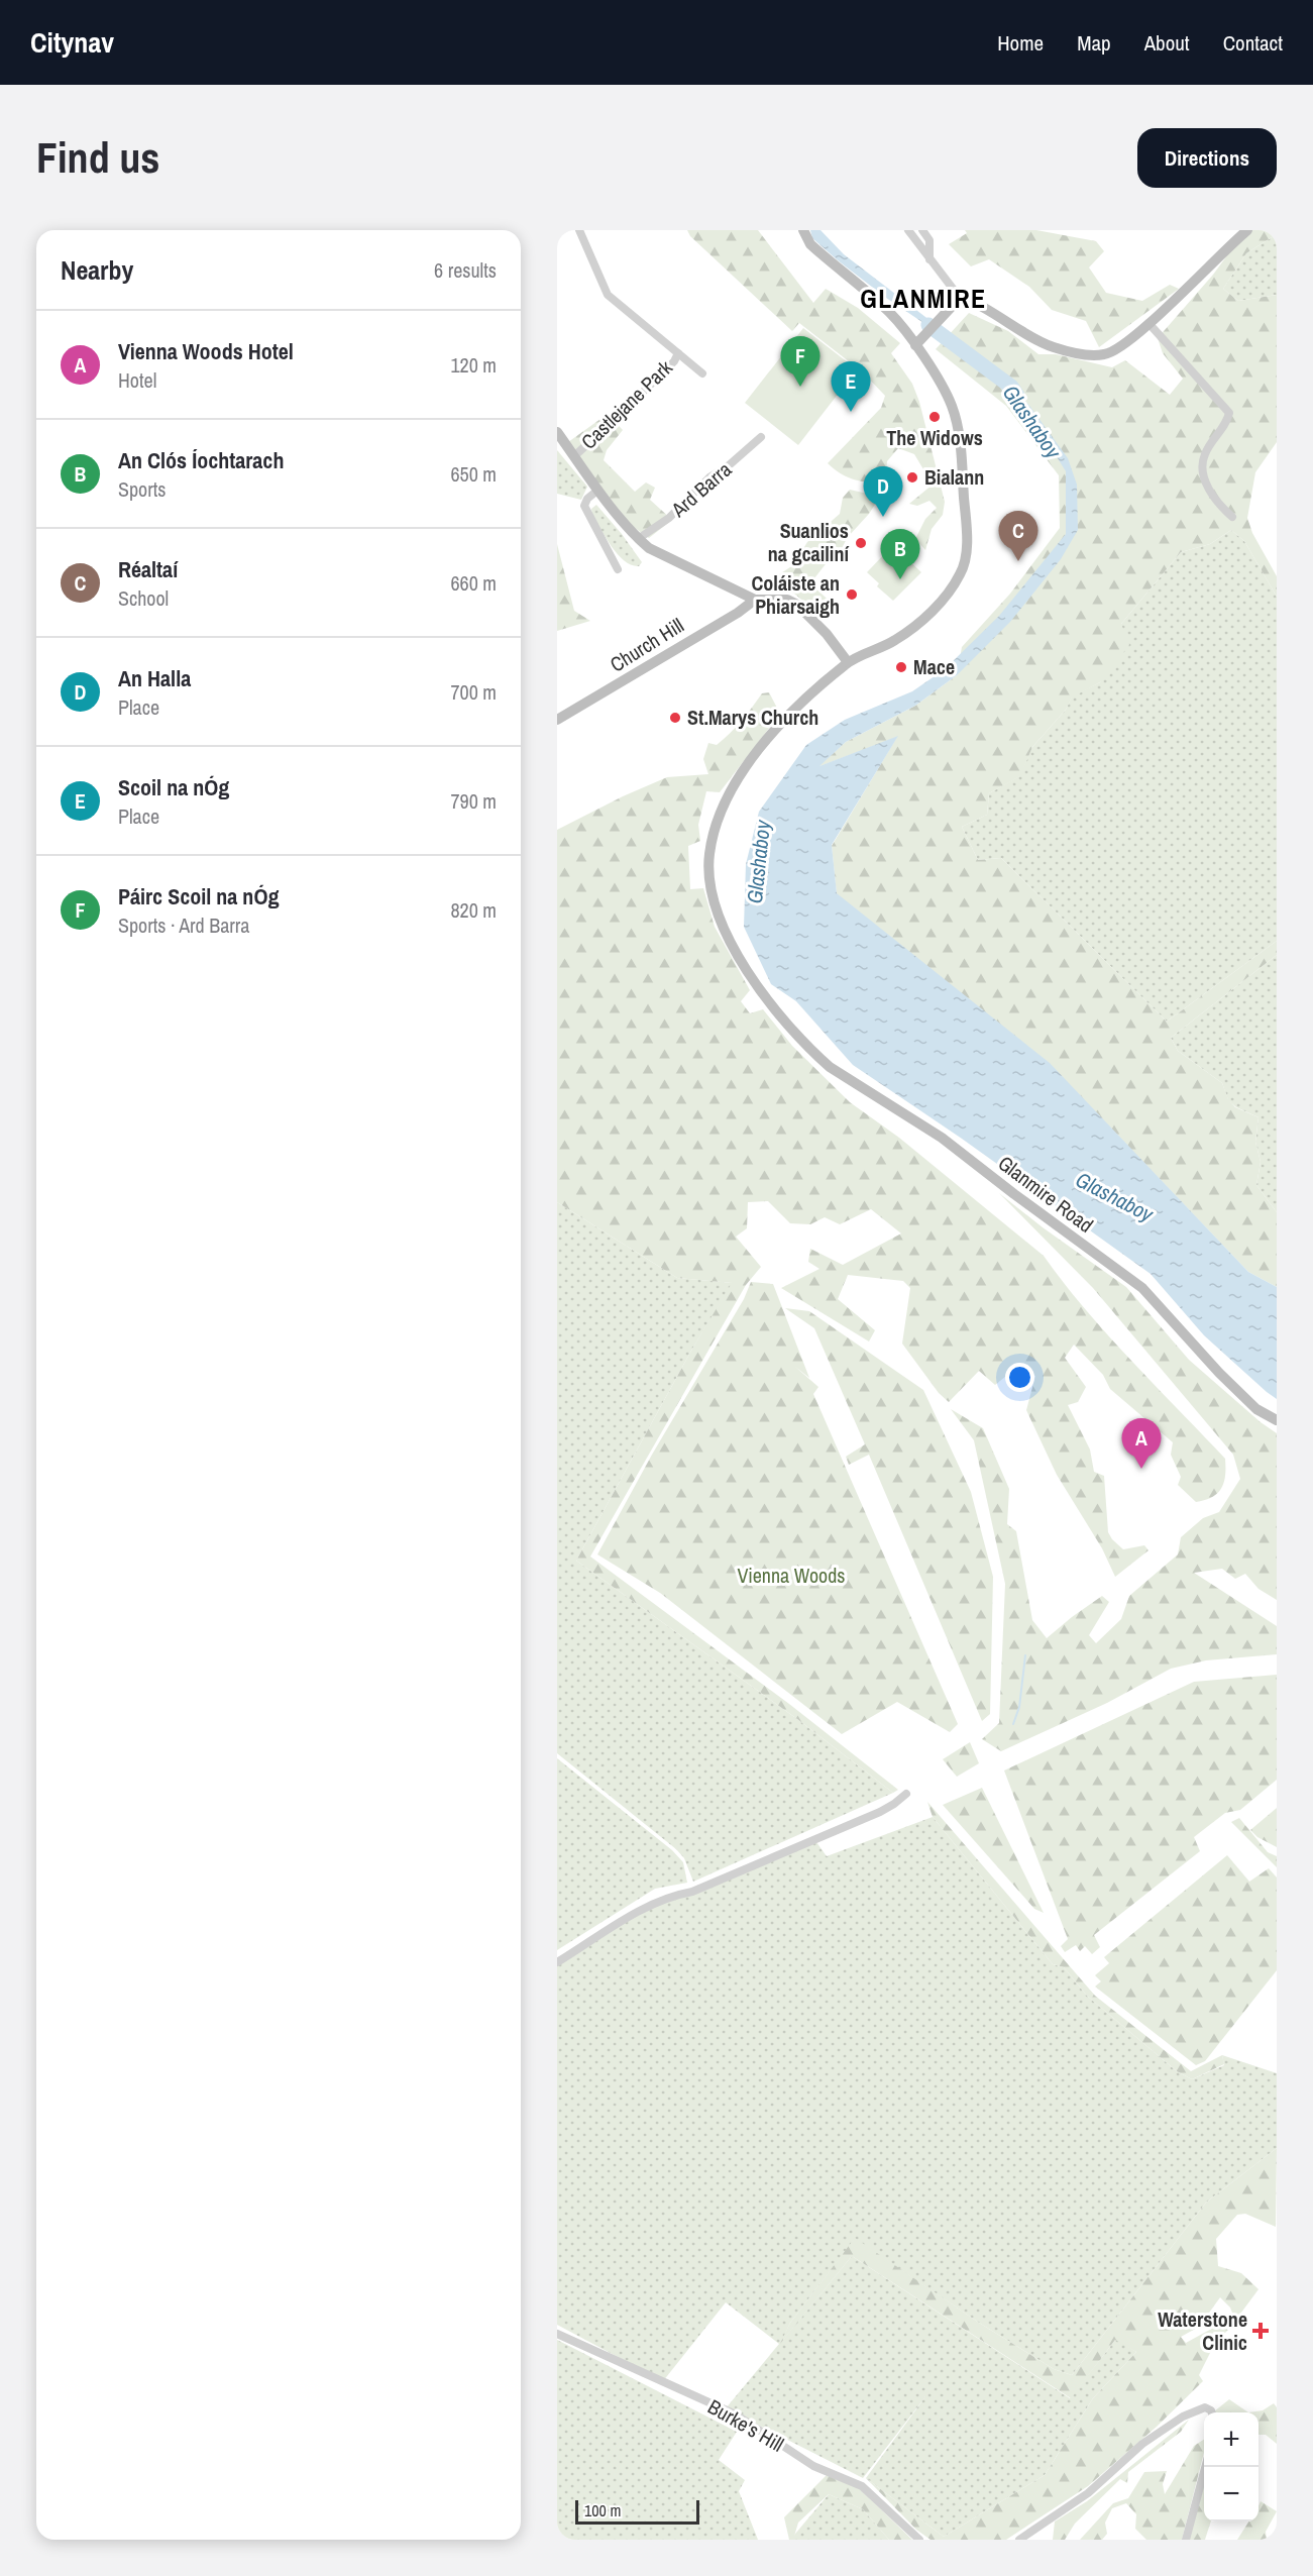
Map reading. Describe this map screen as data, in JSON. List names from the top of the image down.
{
  "streets": {
    "main road": ["Church Hill", "Glanmire Road"],
    "street": ["Castlejane Park", "Ard Barra", "Burke's Hill"]
  },
  "districts": ["GLANMIRE"],
  "water": ["Glashaboy"],
  "parks": ["Vienna Woods"],
  "places": {
    "other": [
      "The Widows",
      "Bialann",
      "Suanlios na gcailiní",
      "Coláiste an Phiarsaigh",
      "Mace",
      "St.Marys Church"
    ],
    "health": ["Waterstone Clinic"]
  },
  "scale_bar": "100 m",
  "page": {
    "header": "Citynav",
    "nav": [
      "Home",
      "Map",
      "About",
      "Contact"
    ],
    "buttons": "Directions",
    "title": "Find us",
    "heading": ["Nearby", "6 results"],
    "list": [
      {
        "mark": "A",
        "name": "Vienna Woods Hotel",
        "note": "Hotel",
        "value": "120 m"
      },
      {
        "mark": "B",
        "name": "An Clós Íochtarach",
        "note": "Sports",
        "value": "650 m"
      },
      {
        "mark": "C",
        "name": "Réaltaí",
        "note": "School",
        "value": "660 m"
      },
      {
        "mark": "D",
        "name": "An Halla",
        "note": "Place",
        "value": "700 m"
      },
      {
        "mark": "E",
        "name": "Scoil na nÓg",
        "note": "Place",
        "value": "790 m"
      },
      {
        "mark": "F",
        "name": "Páirc Scoil na nÓg",
        "note": "Sports · Ard Barra",
        "value": "820 m"
      }
    ],
    "pins": [
      "F",
      "E",
      "D",
      "C",
      "B",
      "A"
    ],
    "map_buttons": ["+", "−"],
    "scale": "100 m"
  }
}
